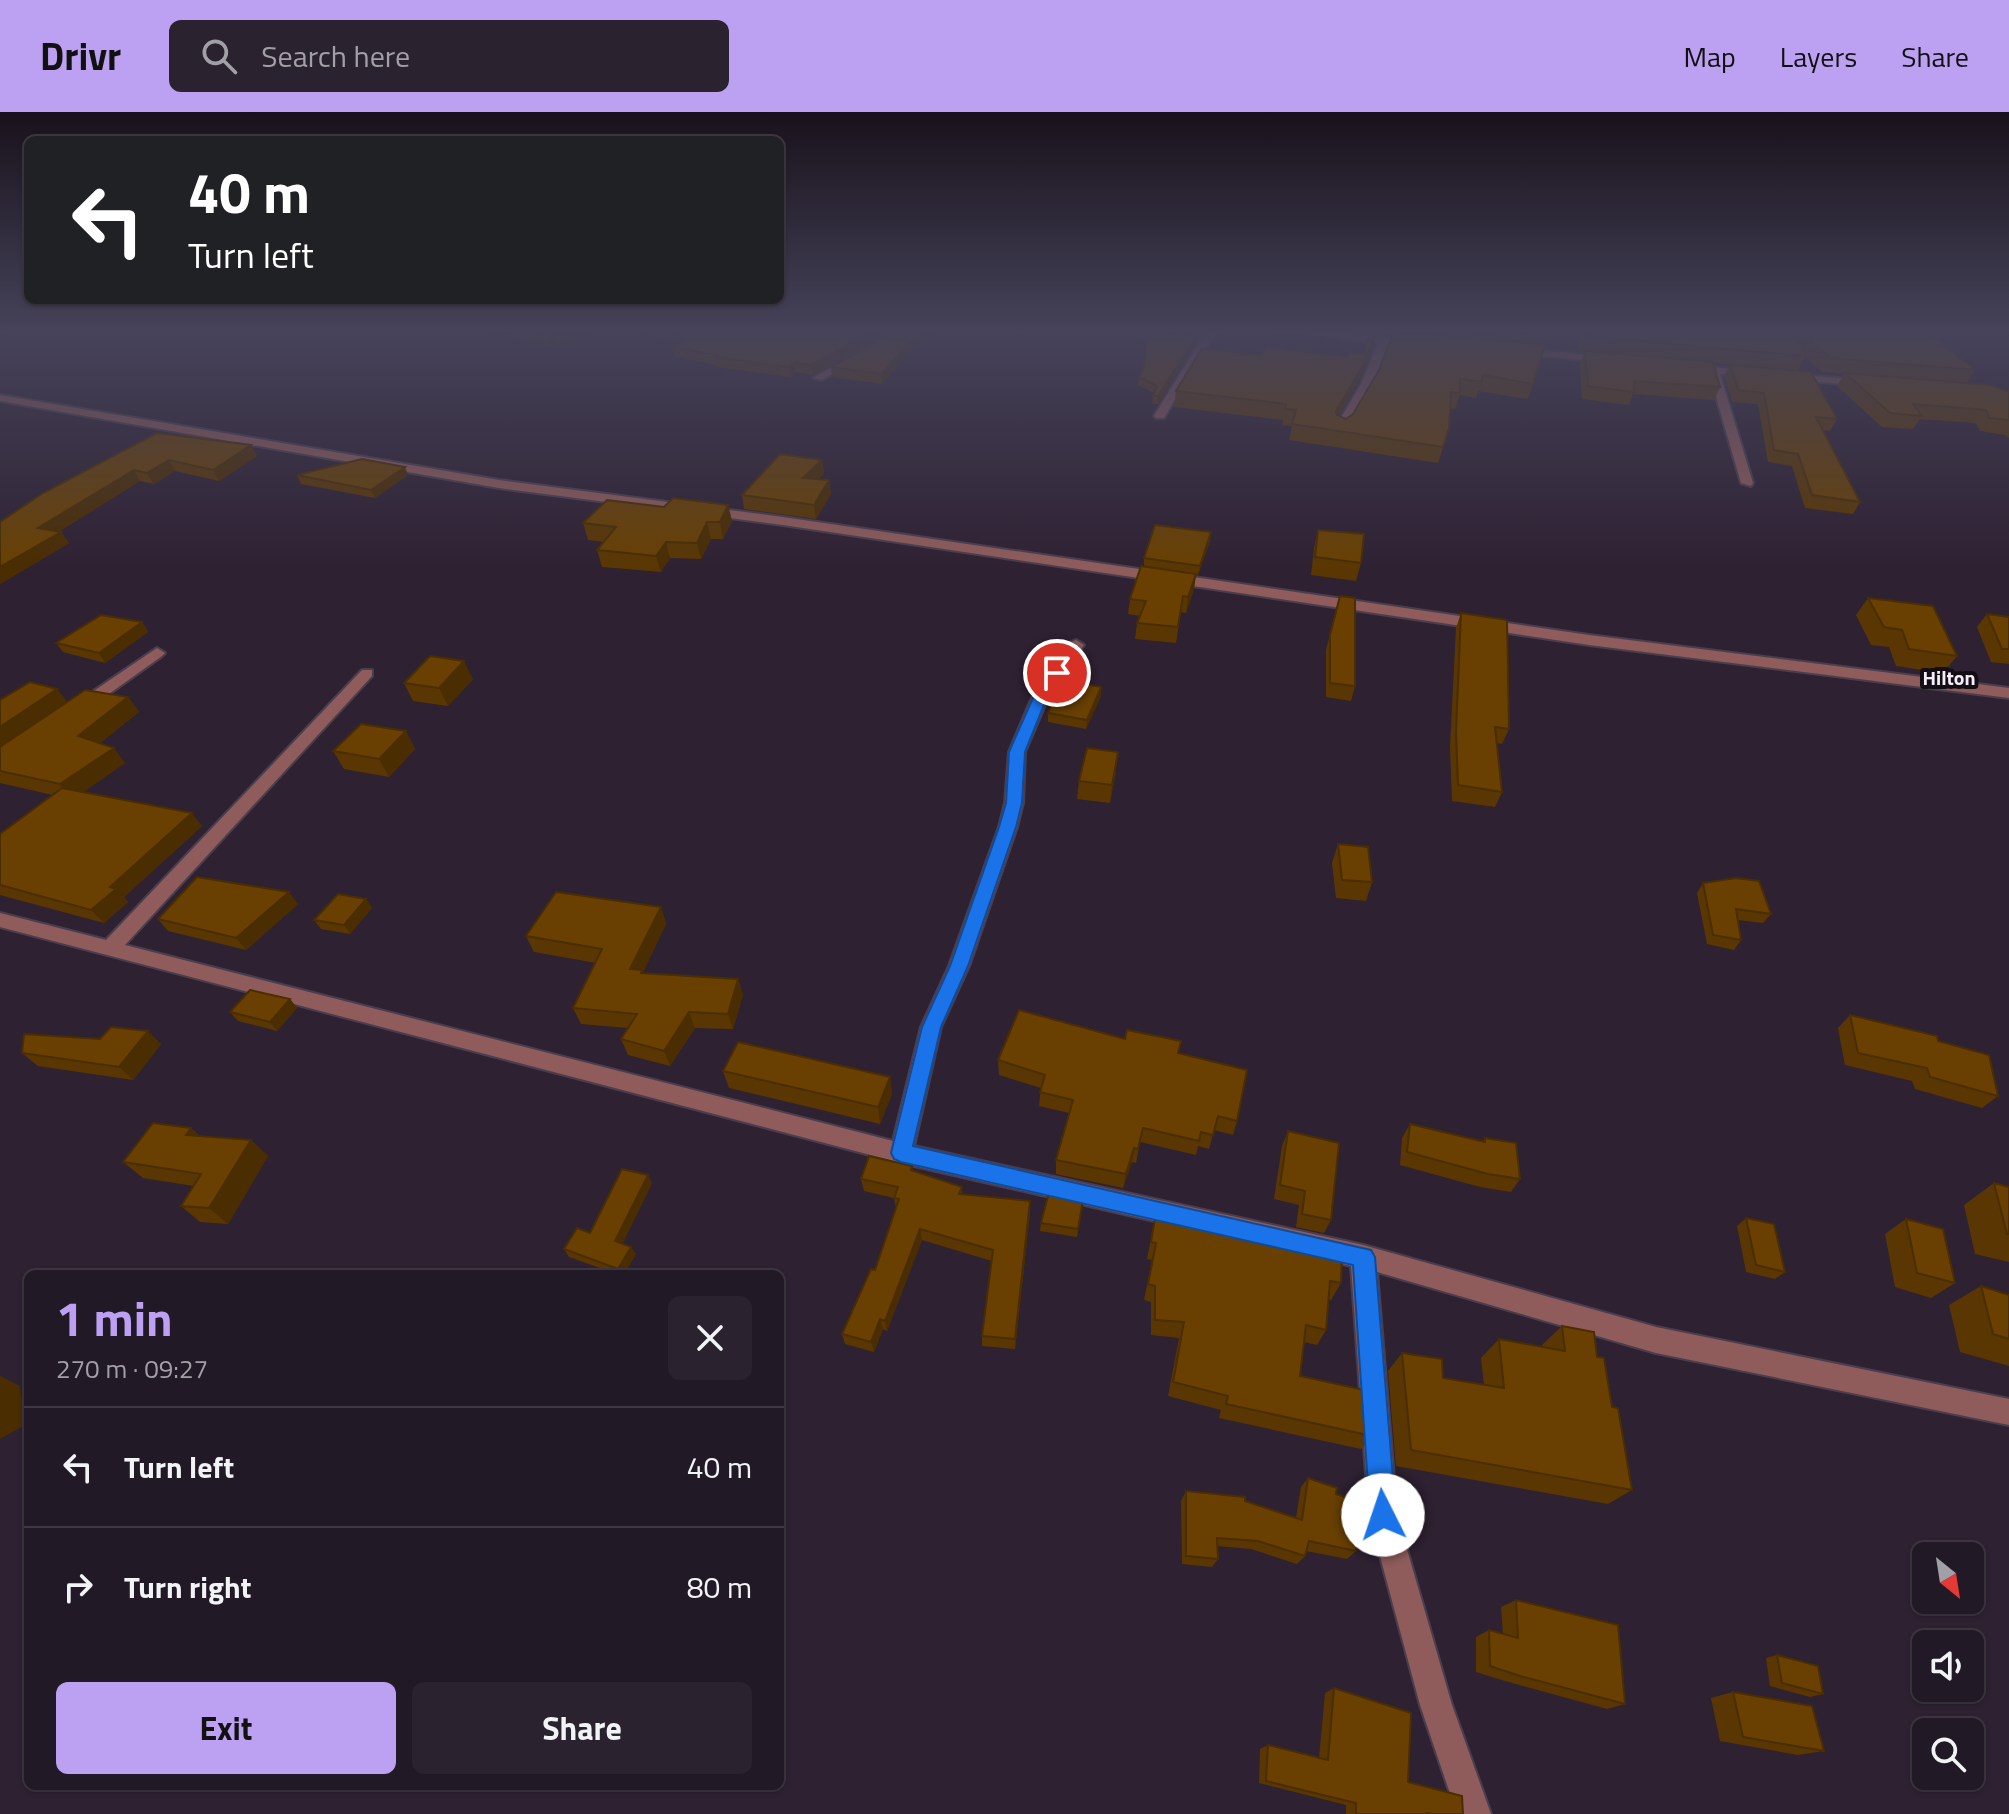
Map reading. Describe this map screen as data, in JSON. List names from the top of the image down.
{
  "districts": ["Hilton"],
  "north": "bottom right",
  "page": {
    "header": "Drivr",
    "search": "Search here",
    "nav": ["Map", "Layers", "Share"],
    "turn": ["40 m", "Turn left"],
    "heading": ["1 min", "270 m · 09:27"],
    "list": [
      {
        "name": "Turn left",
        "value": "40 m"
      },
      {
        "name": "Turn right",
        "value": "80 m"
      }
    ],
    "buttons": ["Exit", "Share"]
  }
}
